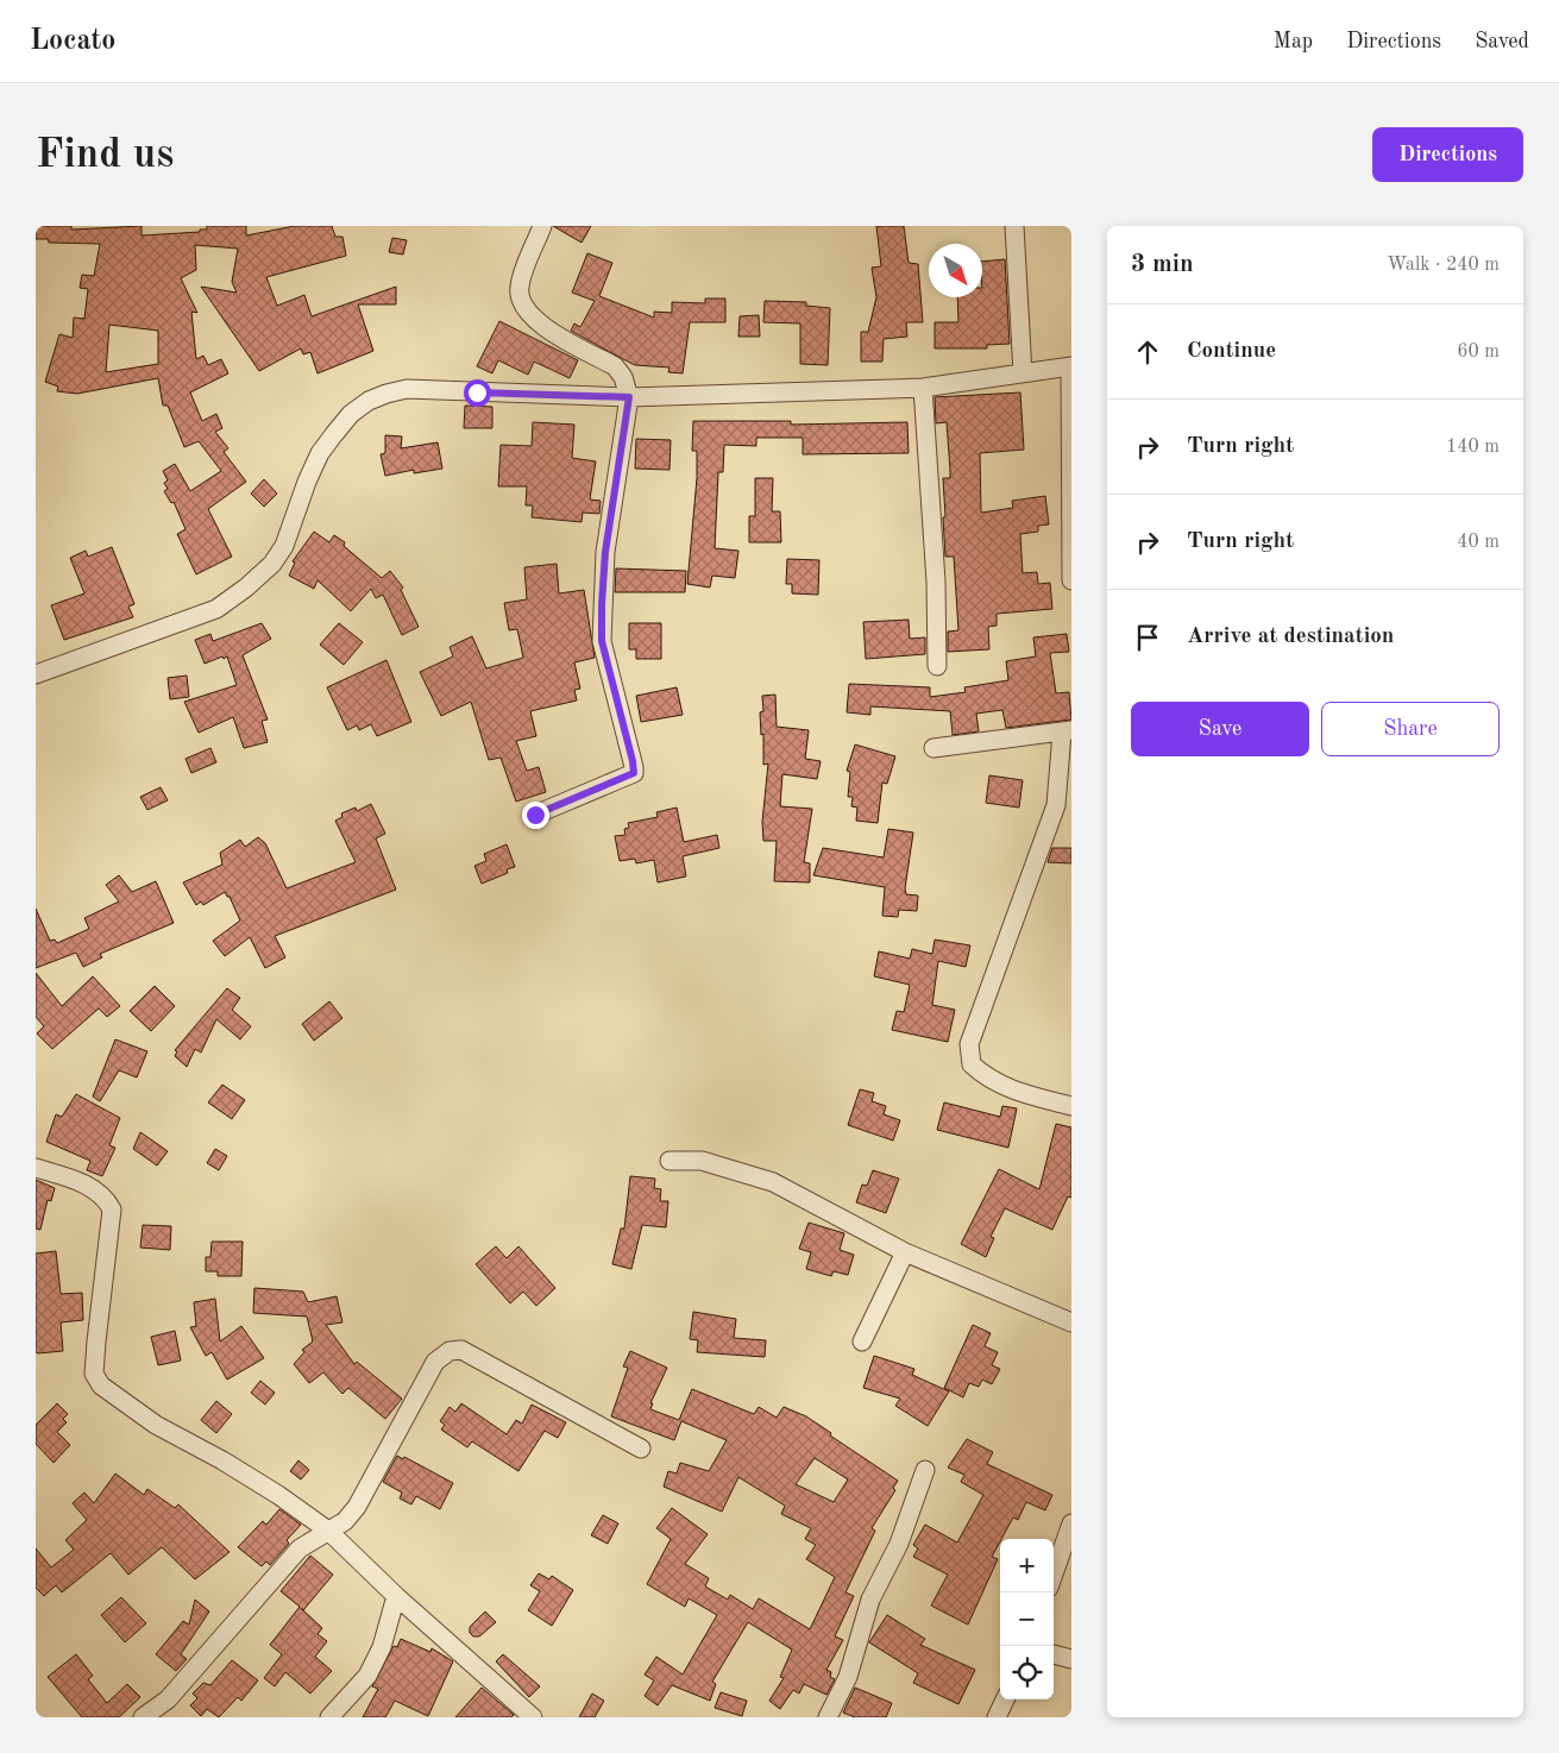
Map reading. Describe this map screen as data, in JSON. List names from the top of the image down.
{
  "north": "bottom right",
  "page": {
    "header": "Locato",
    "nav": ["Map", "Directions", "Saved"],
    "buttons": [
      "Directions",
      ["Save", "Share"]
    ],
    "title": "Find us",
    "heading": ["3 min", "Walk · 240 m"],
    "list": [
      ["Continue", "60 m"],
      ["Turn right", "140 m"],
      ["Turn right", "40 m"],
      "Arrive at destination"
    ],
    "map_buttons": ["+", "−"]
  }
}
